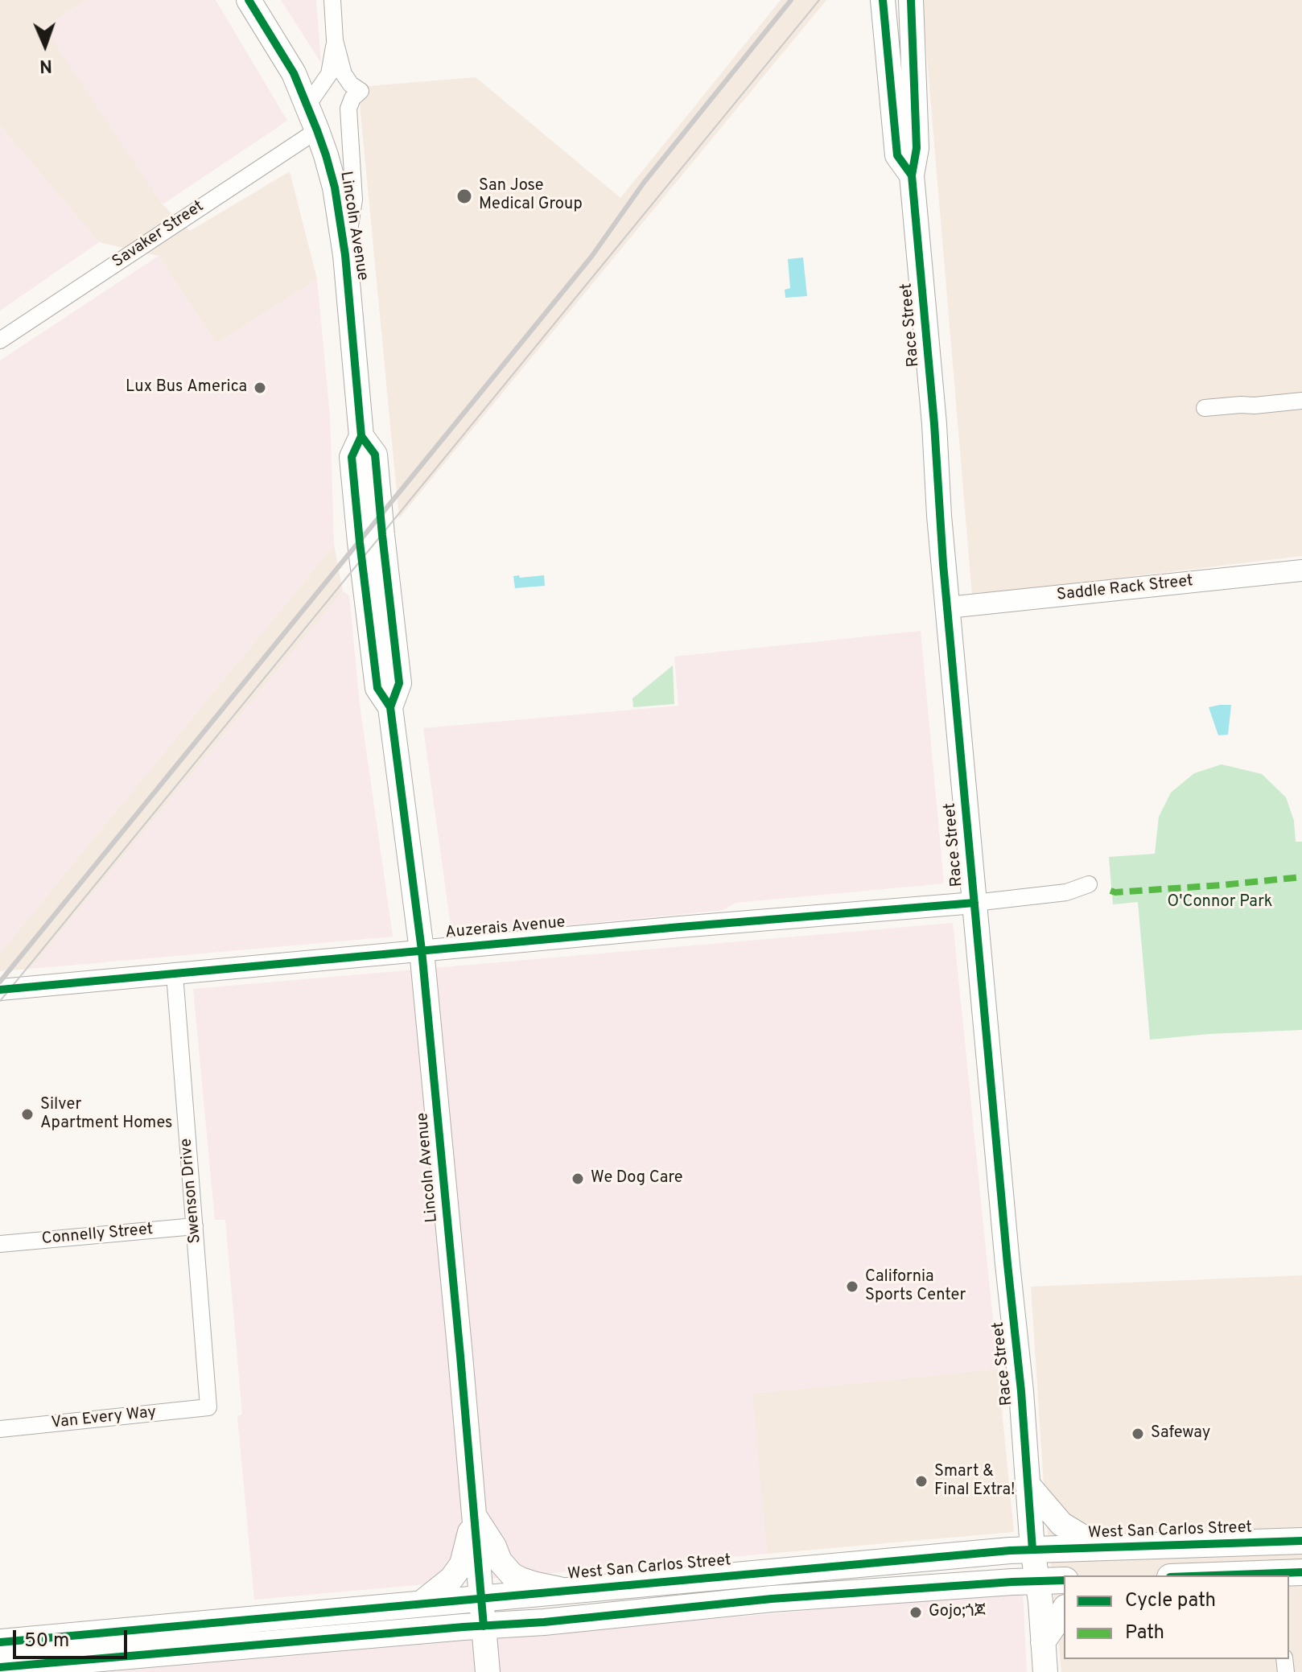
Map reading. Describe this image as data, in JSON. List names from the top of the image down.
{
  "streets": {
    "main road": ["Lincoln Avenue", "Race Street", "West San Carlos Street"],
    "street": [
      "Savaker Street",
      "Saddle Rack Street",
      "Auzerais Avenue",
      "Swenson Drive",
      "Connelly Street",
      "Van Every Way"
    ]
  },
  "crossings": [
    ["Lincoln Avenue", "Savaker Street"],
    ["Lincoln Avenue", "Auzerais Avenue"],
    ["Lincoln Avenue", "West San Carlos Street"],
    ["Race Street", "Saddle Rack Street"],
    ["Race Street", "Auzerais Avenue"],
    ["Race Street", "West San Carlos Street"],
    ["Auzerais Avenue", "Swenson Drive"],
    ["Swenson Drive", "Connelly Street"],
    ["Swenson Drive", "Van Every Way"]
  ],
  "parks": ["O'Connor Park"],
  "places": [
    "San Jose Medical Group",
    "Lux Bus America",
    "Silver Apartment Homes",
    "We Dog Care",
    "California Sports Center",
    "Safeway",
    "Smart & Final Extra!",
    "Gojo;ጎጆ"
  ],
  "legend": ["Cycle path", "Path"],
  "scale_bar": "50 m",
  "north": "bottom"
}
